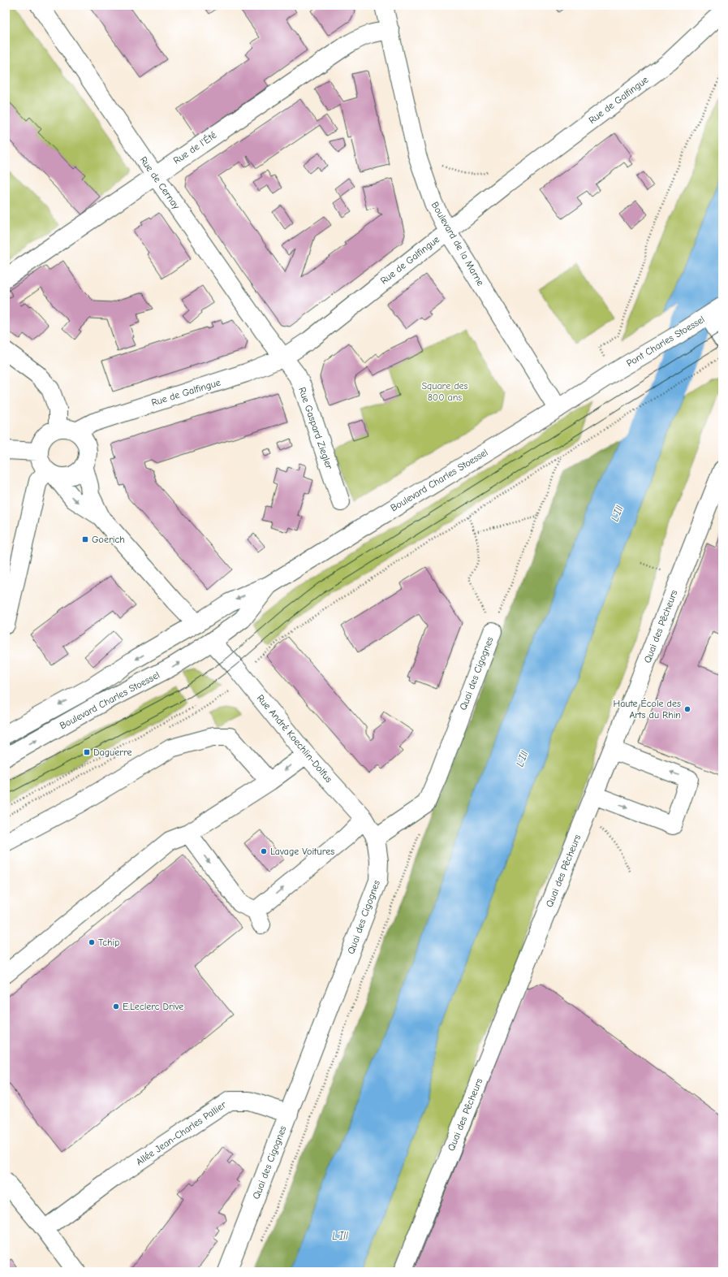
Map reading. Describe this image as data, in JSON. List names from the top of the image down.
{
  "streets": {
    "street": [
      "Rue de Galfingue",
      "Rue de l'Été",
      "Rue de Cernay",
      "Boulevard de la Marne",
      "Pont Charles Stoessel",
      "Rue Gaspard Ziegler",
      "Boulevard Charles Stoessel",
      "Quai des Pêcheurs",
      "Quai des Cigognes",
      "Rue André Koechlin-Dolfus",
      "Allée Jean-Charles Pallier"
    ]
  },
  "crossings": [
    ["Rue de Galfingue", "Rue de Cernay"],
    ["Rue de Galfingue", "Boulevard de la Marne"],
    ["Rue de Galfingue", "Rue Gaspard Ziegler"],
    ["Rue de l'Été", "Rue de Cernay"],
    ["Rue de l'Été", "Boulevard de la Marne"],
    ["Rue de Cernay", "Rue Gaspard Ziegler"],
    ["Boulevard de la Marne", "Boulevard Charles Stoessel"],
    ["Pont Charles Stoessel", "Boulevard Charles Stoessel"],
    ["Boulevard Charles Stoessel", "Rue André Koechlin-Dolfus"],
    ["Quai des Cigognes", "Rue André Koechlin-Dolfus"],
    ["Quai des Cigognes", "Allée Jean-Charles Pallier"]
  ],
  "water": ["L'Ill"],
  "parks": ["Square des 800 ans"],
  "places": {
    "transit": ["Goerich", "Daguerre"],
    "other": [
      "Haute École des Arts du Rhin",
      "Lavage Voitures",
      "Tchip",
      "E.Leclerc Drive"
    ]
  }
}
